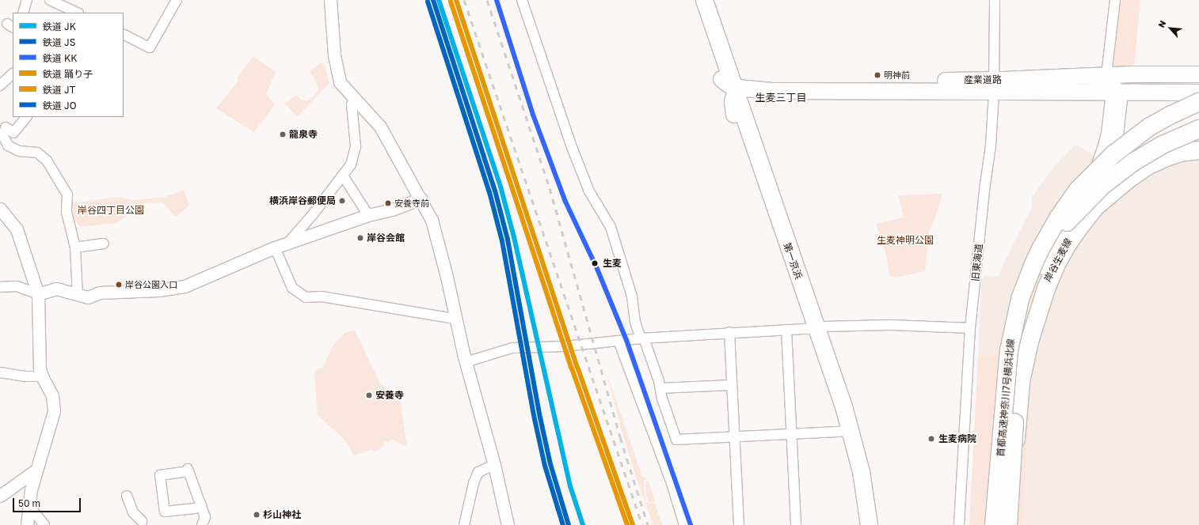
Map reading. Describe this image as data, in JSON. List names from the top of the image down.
{
  "streets": {
    "highway": ["第一京浜", "首都高速神奈川7号横浜北線"],
    "main road": ["産業道路"],
    "street": ["岸谷生麦線", "旧東海道"]
  },
  "crossings": [
    ["産業道路", "岸谷生麦線"],
    ["産業道路", "第一京浜"],
    ["産業道路", "旧東海道"]
  ],
  "districts": ["生麦三丁目"],
  "parks": ["岸谷四丁目公園", "生麦神明公園"],
  "places": [
    "明神前",
    "龍泉寺",
    "横浜岸谷郵便局",
    "安養寺前",
    "岸谷会館",
    "生麦",
    "岸谷公園入口",
    "安養寺",
    "生麦病院",
    "杉山神社"
  ],
  "lines": [
    "rail line JK",
    "rail line JS",
    "rail line KK",
    "rail line 踊り子",
    "rail line JT",
    "rail line JO"
  ],
  "legend": [
    "鉄道 JK",
    "鉄道 JS",
    "鉄道 KK",
    "鉄道 踊り子",
    "鉄道 JT",
    "鉄道 JO"
  ],
  "scale_bar": "50 m",
  "north": "top left"
}
